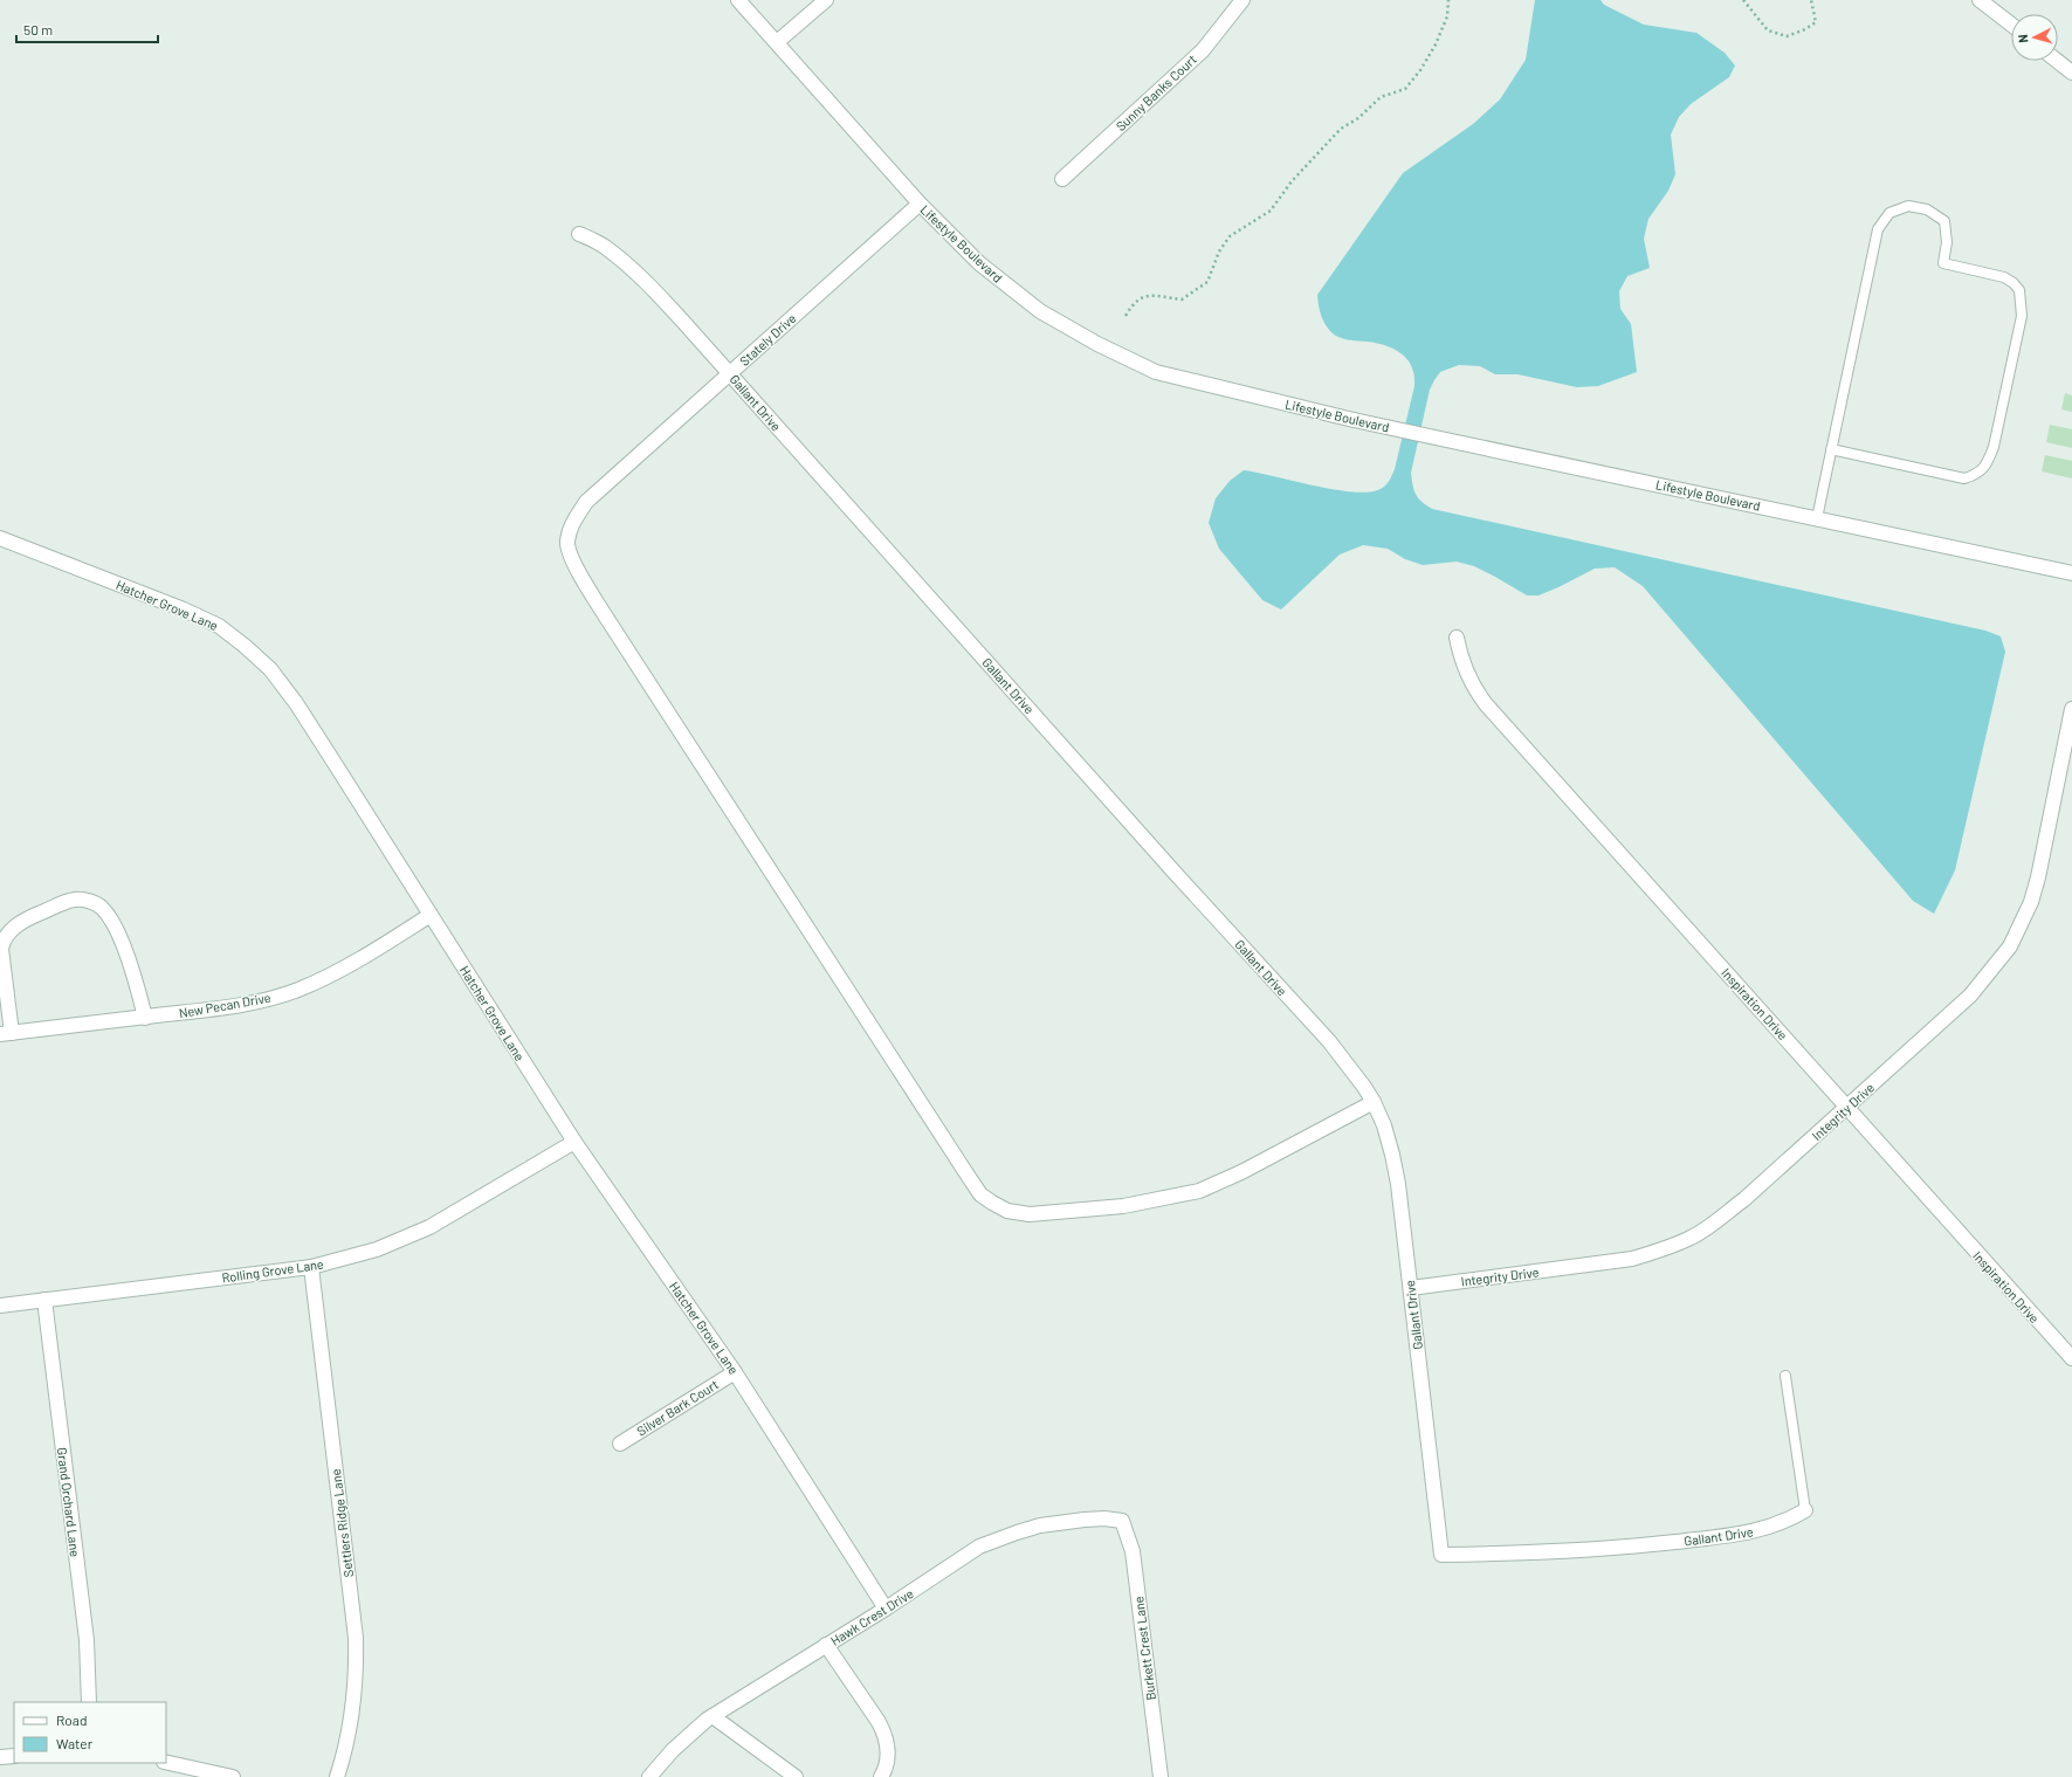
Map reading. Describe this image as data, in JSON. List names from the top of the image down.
{
  "streets": {
    "street": [
      "Sunny Banks Court",
      "Lifestyle Boulevard",
      "Stately Drive",
      "Gallant Drive",
      "Hatcher Grove Lane",
      "Inspiration Drive",
      "New Pecan Drive",
      "Integrity Drive",
      "Rolling Grove Lane",
      "Silver Bark Court",
      "Grand Orchard Lane",
      "Settlers Ridge Lane",
      "Hawk Crest Drive",
      "Burkett Crest Lane"
    ]
  },
  "crossings": [
    ["Lifestyle Boulevard", "Stately Drive"],
    ["Stately Drive", "Gallant Drive"],
    ["Gallant Drive", "Integrity Drive"],
    ["Hatcher Grove Lane", "New Pecan Drive"],
    ["Hatcher Grove Lane", "Rolling Grove Lane"],
    ["Hatcher Grove Lane", "Silver Bark Court"],
    ["Hatcher Grove Lane", "Hawk Crest Drive"],
    ["Inspiration Drive", "Integrity Drive"],
    ["Rolling Grove Lane", "Grand Orchard Lane"],
    ["Rolling Grove Lane", "Settlers Ridge Lane"],
    ["Hawk Crest Drive", "Burkett Crest Lane"]
  ],
  "legend": ["Road", "Water"],
  "scale_bar": "50 m",
  "north": "left"
}
